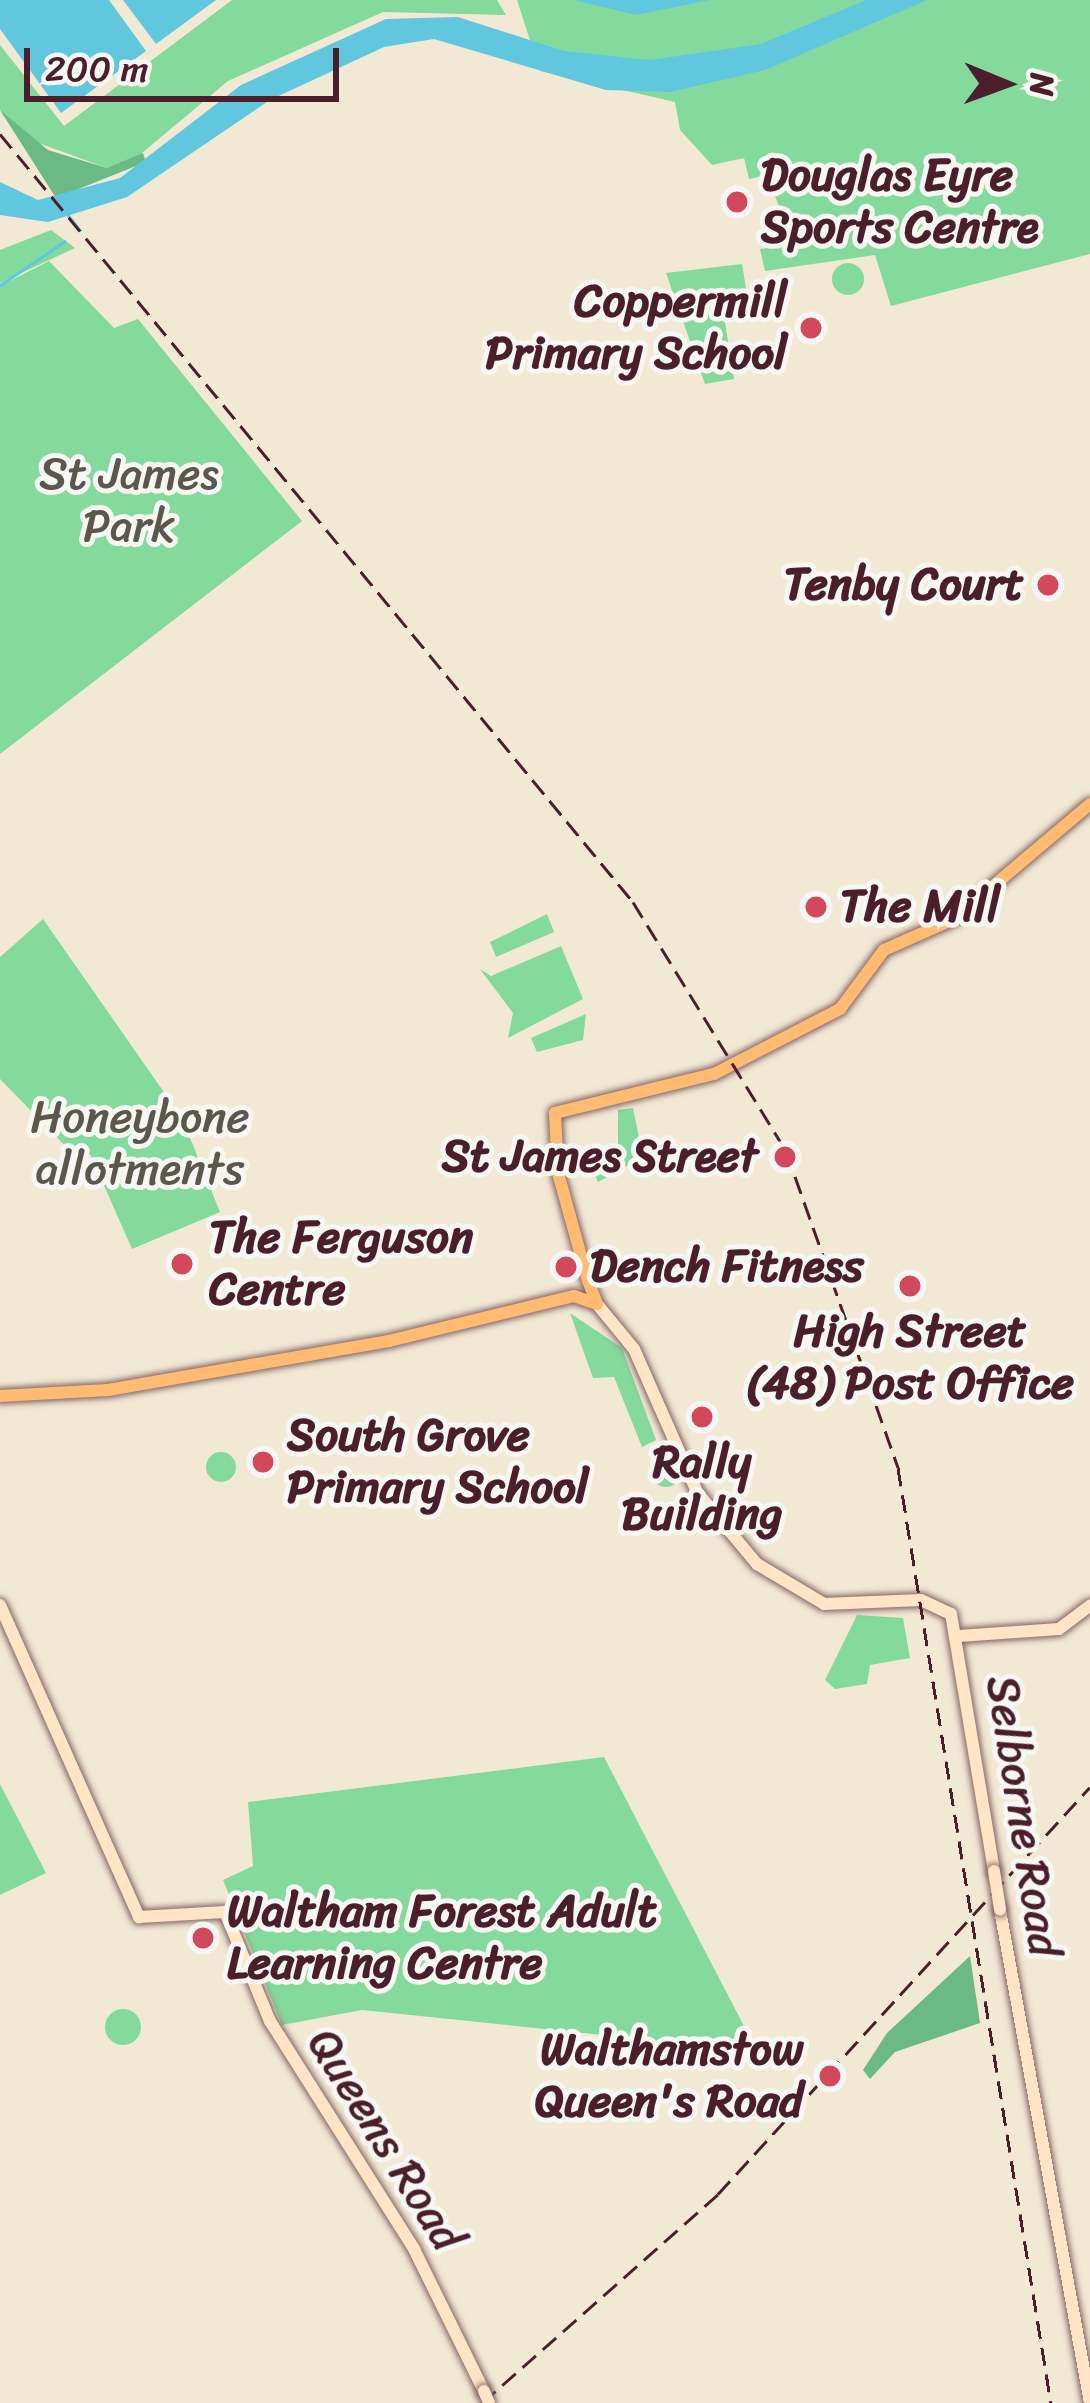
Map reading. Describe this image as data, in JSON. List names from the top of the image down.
{
  "streets": {
    "street": ["Selborne Road", "Queens Road"]
  },
  "parks": ["St James Park", "Honeybone allotments"],
  "places": [
    "Douglas Eyre Sports Centre",
    "Coppermill Primary School",
    "Tenby Court",
    "The Mill",
    "St James Street",
    "The Ferguson Centre",
    "Dench Fitness",
    "High Street (48) Post Office",
    "Rally Building",
    "South Grove Primary School",
    "Waltham Forest Adult Learning Centre",
    "Walthamstow Queen's Road"
  ],
  "scale_bar": "200 m",
  "north": "right"
}
